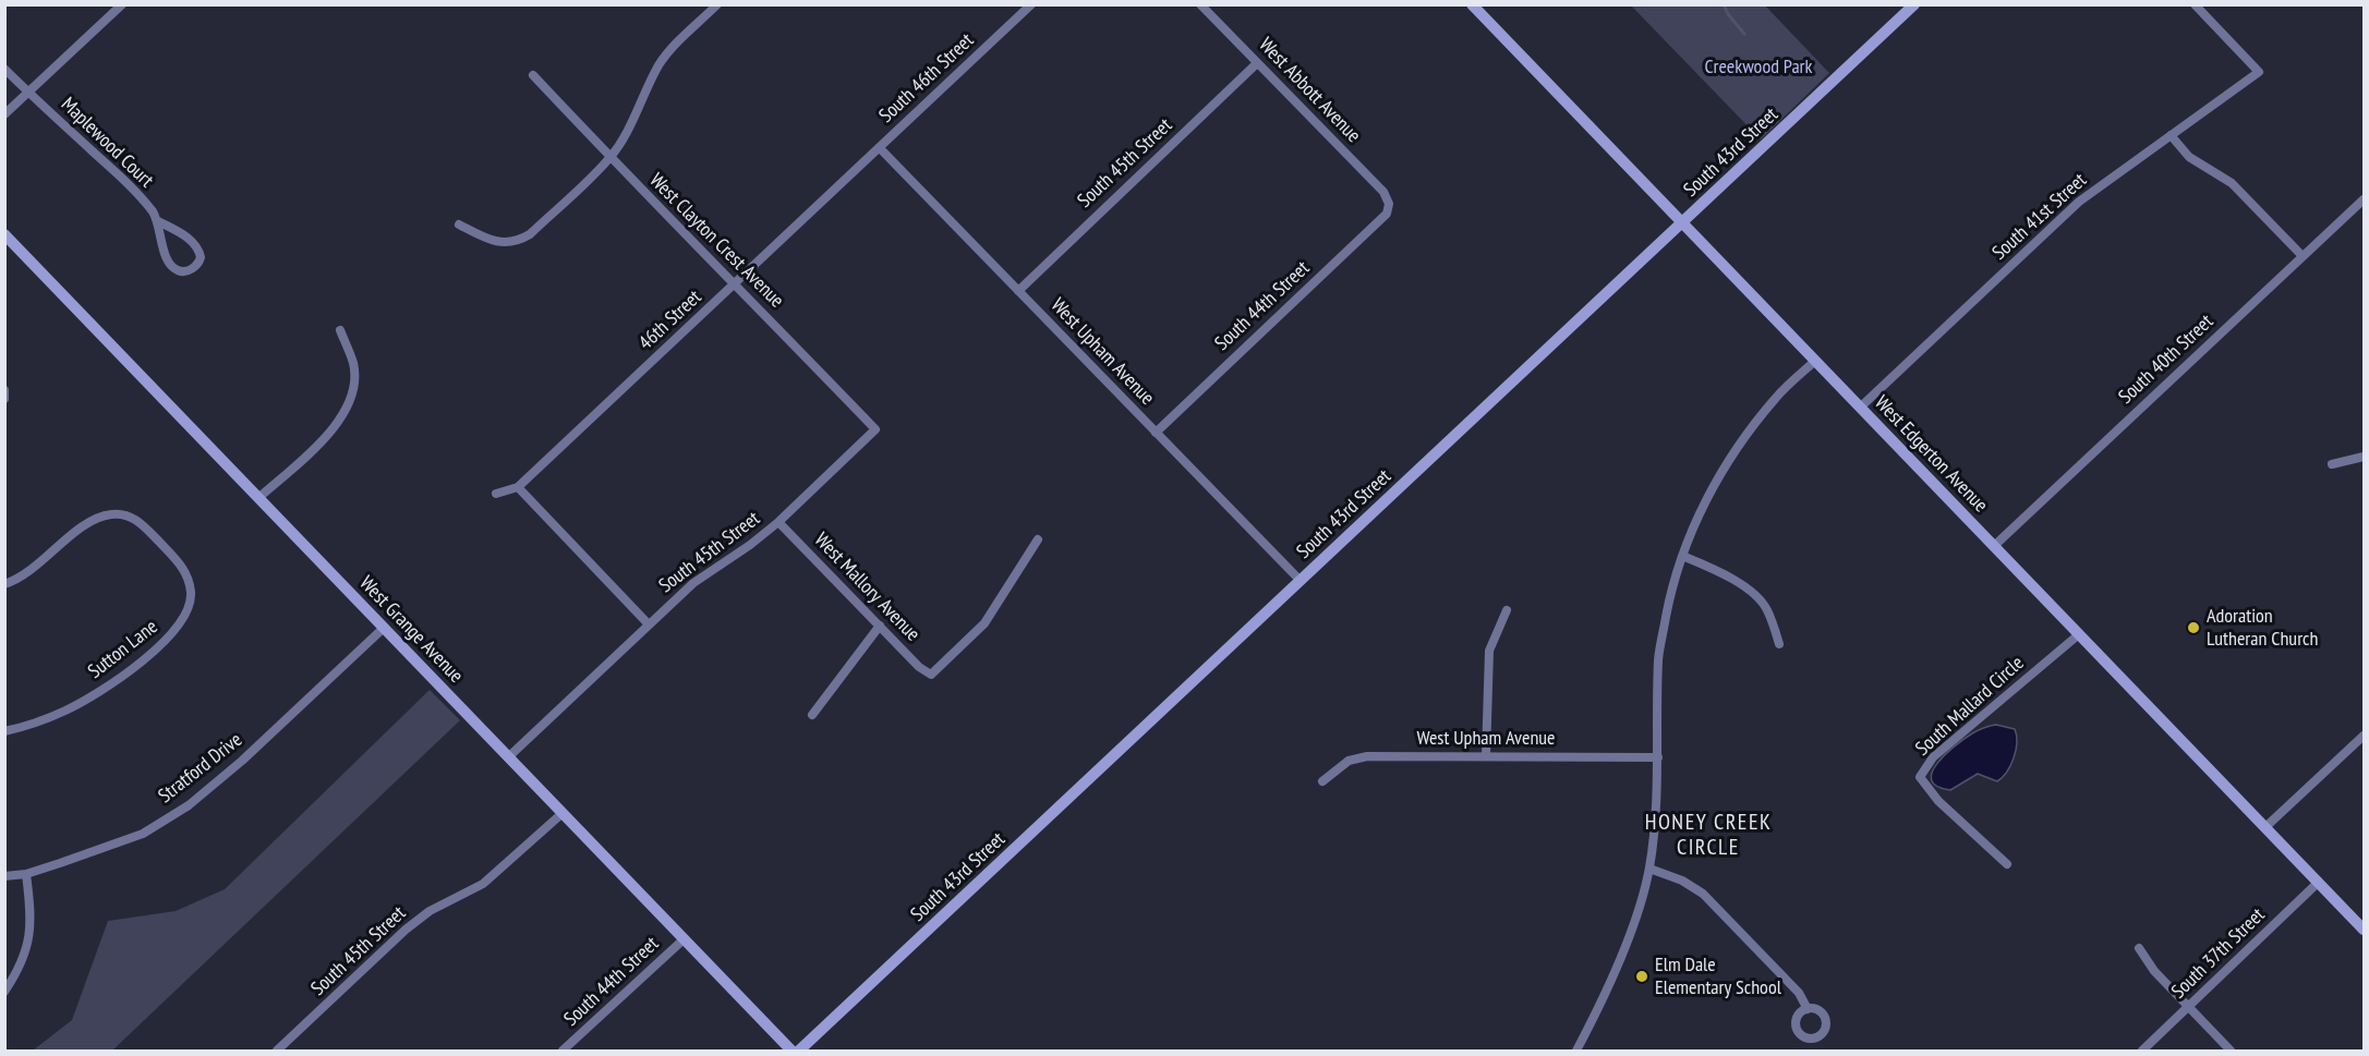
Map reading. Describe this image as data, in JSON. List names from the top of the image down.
{
  "streets": {
    "street": [
      "South 46th Street",
      "West Abbott Avenue",
      "Maplewood Court",
      "South 43rd Street",
      "South 45th Street",
      "South 41st Street",
      "West Clayton Crest Avenue",
      "South 44th Street",
      "46th Street",
      "West Upham Avenue",
      "South 40th Street",
      "West Edgerton Avenue",
      "West Mallory Avenue",
      "West Grange Avenue",
      "Sutton Lane",
      "South Mallard Circle",
      "Stratford Drive",
      "South 37th Street"
    ]
  },
  "crossings": [
    ["South 46th Street", "46th Street"],
    ["South 46th Street", "West Upham Avenue"],
    ["West Abbott Avenue", "South 45th Street"],
    ["West Abbott Avenue", "South 44th Street"],
    ["South 43rd Street", "West Upham Avenue"],
    ["South 43rd Street", "West Edgerton Avenue"],
    ["South 45th Street", "West Clayton Crest Avenue"],
    ["South 45th Street", "West Upham Avenue"],
    ["South 45th Street", "West Mallory Avenue"],
    ["South 45th Street", "West Grange Avenue"],
    ["South 41st Street", "West Edgerton Avenue"],
    ["West Clayton Crest Avenue", "46th Street"],
    ["South 44th Street", "West Upham Avenue"],
    ["South 44th Street", "West Grange Avenue"],
    ["South 40th Street", "West Edgerton Avenue"],
    ["West Edgerton Avenue", "South Mallard Circle"],
    ["West Edgerton Avenue", "South 37th Street"],
    ["West Grange Avenue", "Stratford Drive"]
  ],
  "districts": ["HONEY CREEK CIRCLE"],
  "parks": ["Creekwood Park"],
  "places": ["Adoration Lutheran Church", "Elm Dale Elementary School"]
}
